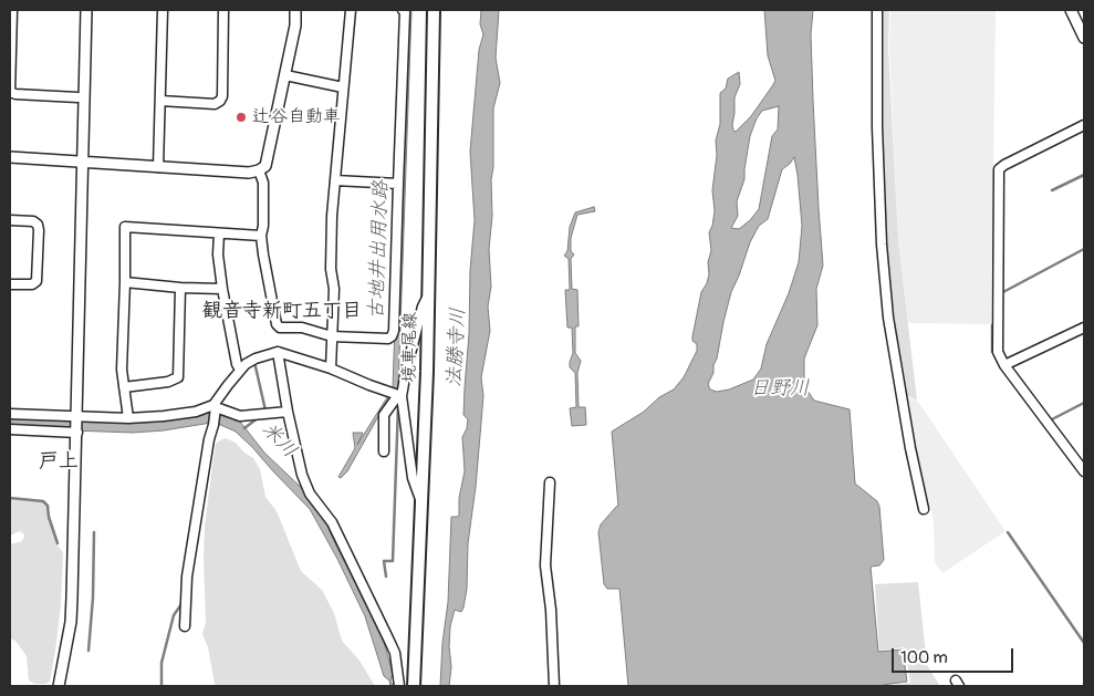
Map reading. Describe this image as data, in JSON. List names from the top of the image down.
{
  "streets": {
    "main road": ["境車尾線"]
  },
  "districts": ["観音寺新町五丁目", "戸上"],
  "water": [
    "古地井出用水路",
    "法勝寺川",
    "日野川",
    "米川"
  ],
  "places": ["辻谷自動車"],
  "scale_bar": "100 m"
}
